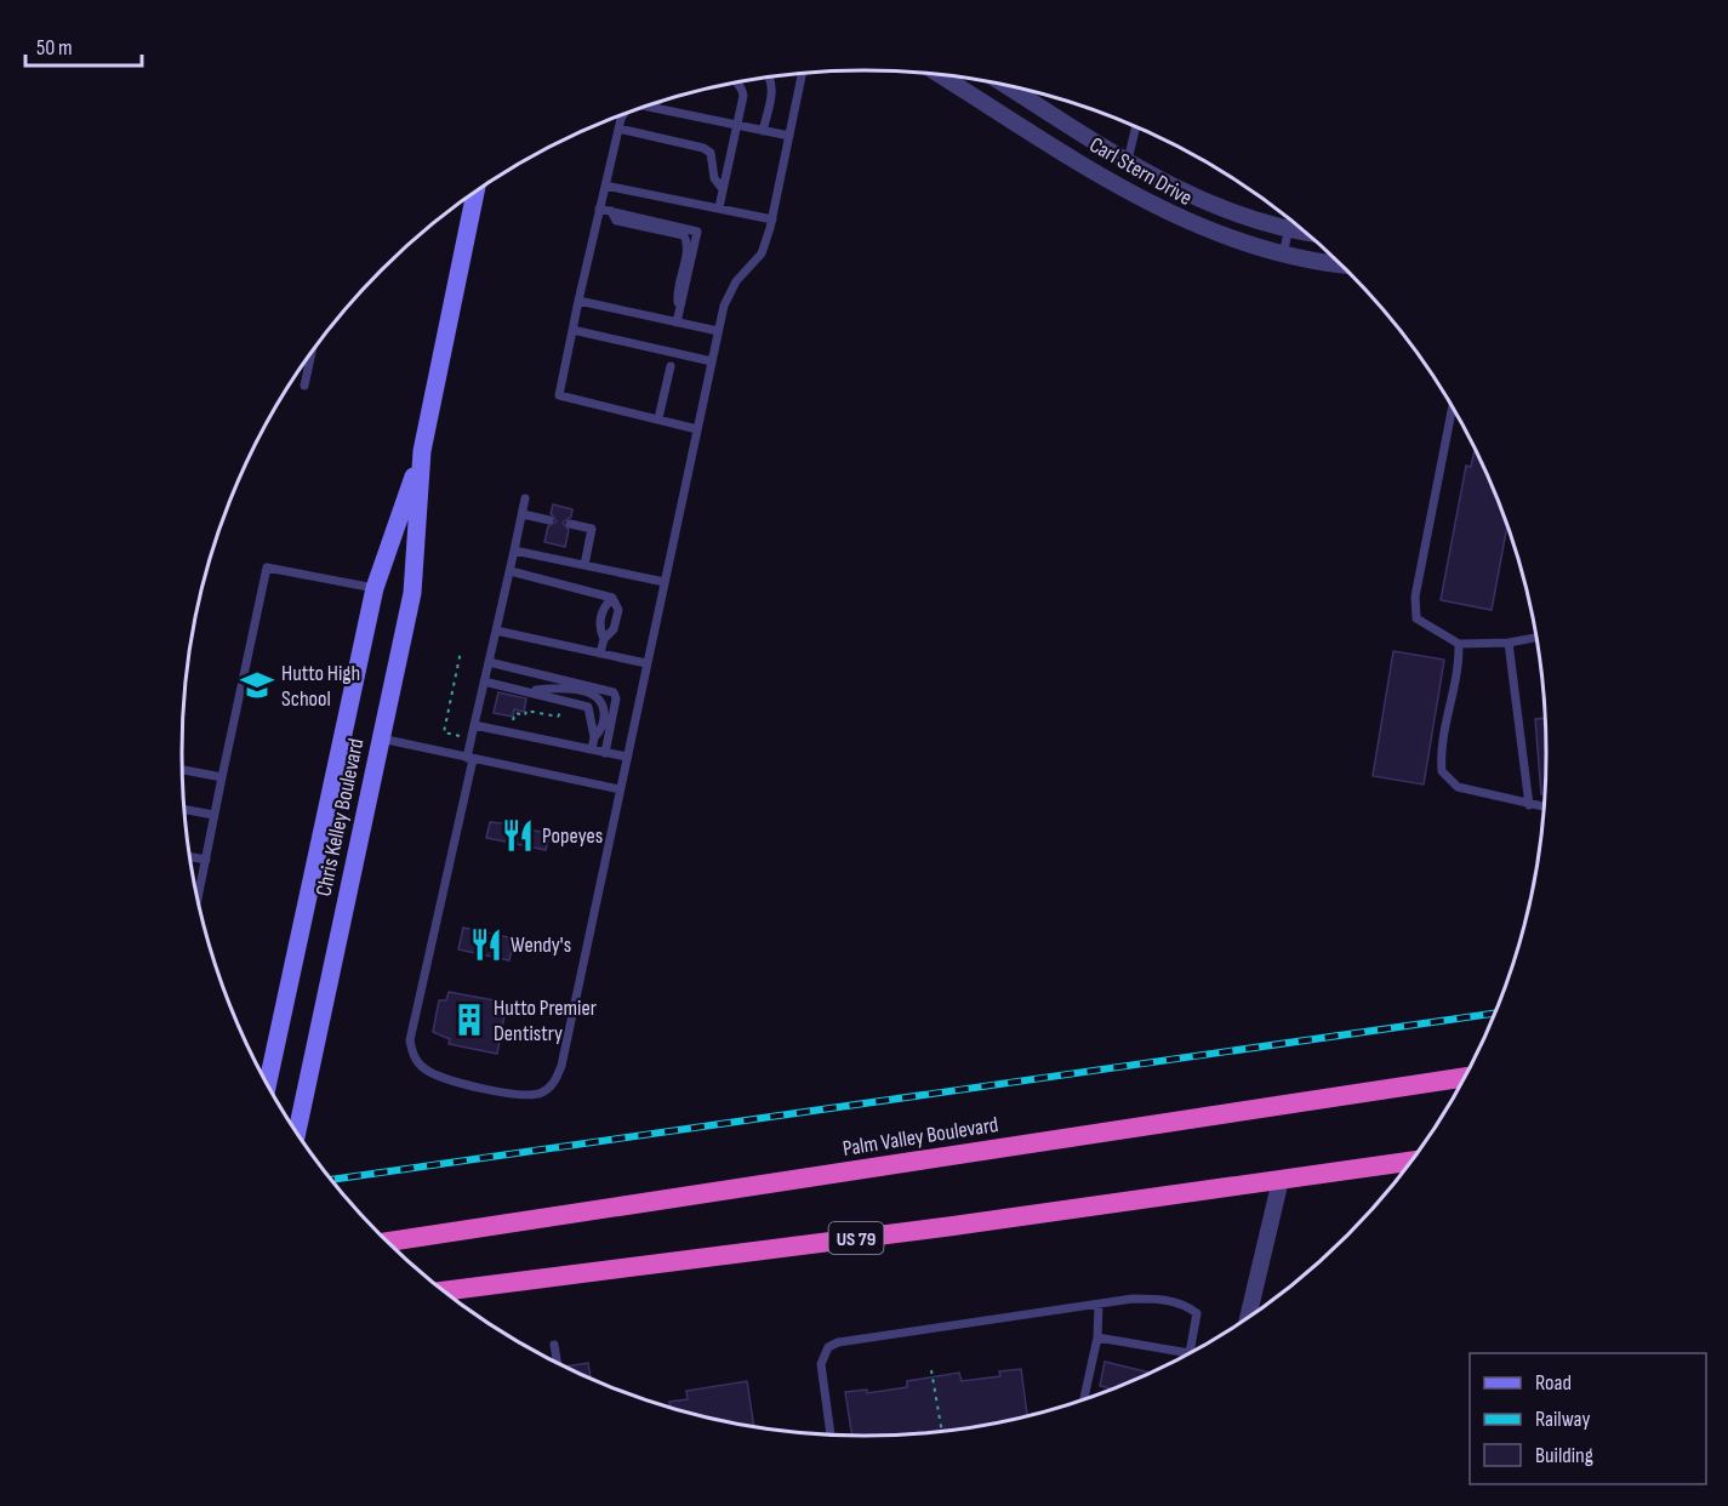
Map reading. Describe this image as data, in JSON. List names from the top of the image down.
{
  "streets": {
    "highway": ["Palm Valley Boulevard", "US 79"],
    "main road": ["Chris Kelley Boulevard"],
    "street": ["Carl Stern Drive"]
  },
  "places": {
    "school or university": ["Hutto High School"],
    "restaurant": ["Popeyes", "Wendy's"],
    "building": ["Hutto Premier Dentistry"]
  },
  "legend": ["Road", "Railway", "Building"],
  "scale_bar": "50 m"
}
